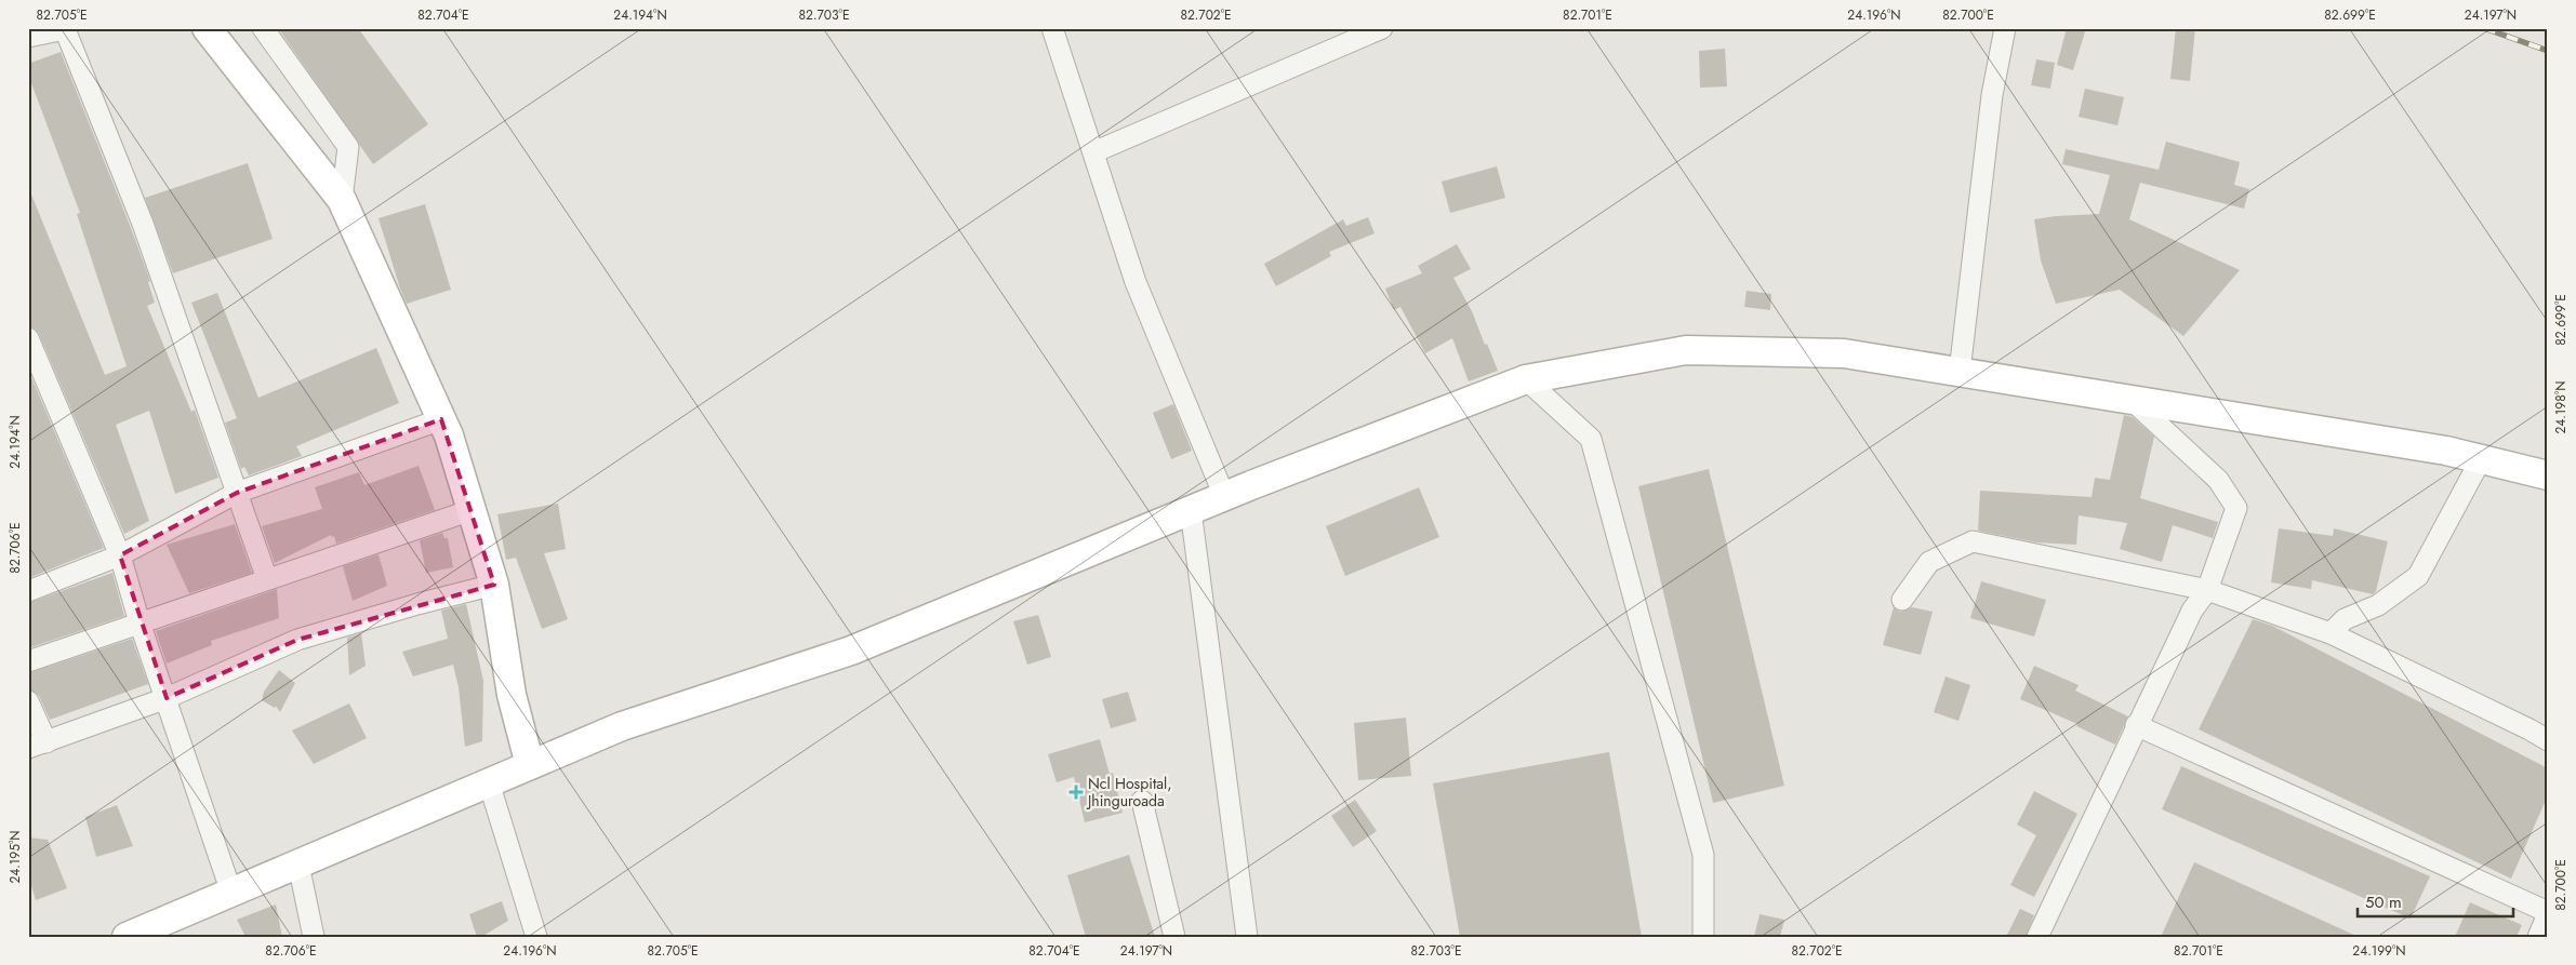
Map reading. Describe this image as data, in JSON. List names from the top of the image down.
{
  "places": {
    "health": ["Ncl Hospital, Jhinguroada"]
  },
  "scale_bar": "50 m",
  "coordinates": [
    "82.705°E",
    "82.704°E",
    "24.194°N",
    "82.703°E",
    "82.702°E",
    "82.701°E",
    "24.196°N",
    "82.700°E",
    "82.699°E",
    "24.197°N",
    "24.198°N",
    "82.706°E",
    "24.195°N",
    "24.199°N"
  ]
}
